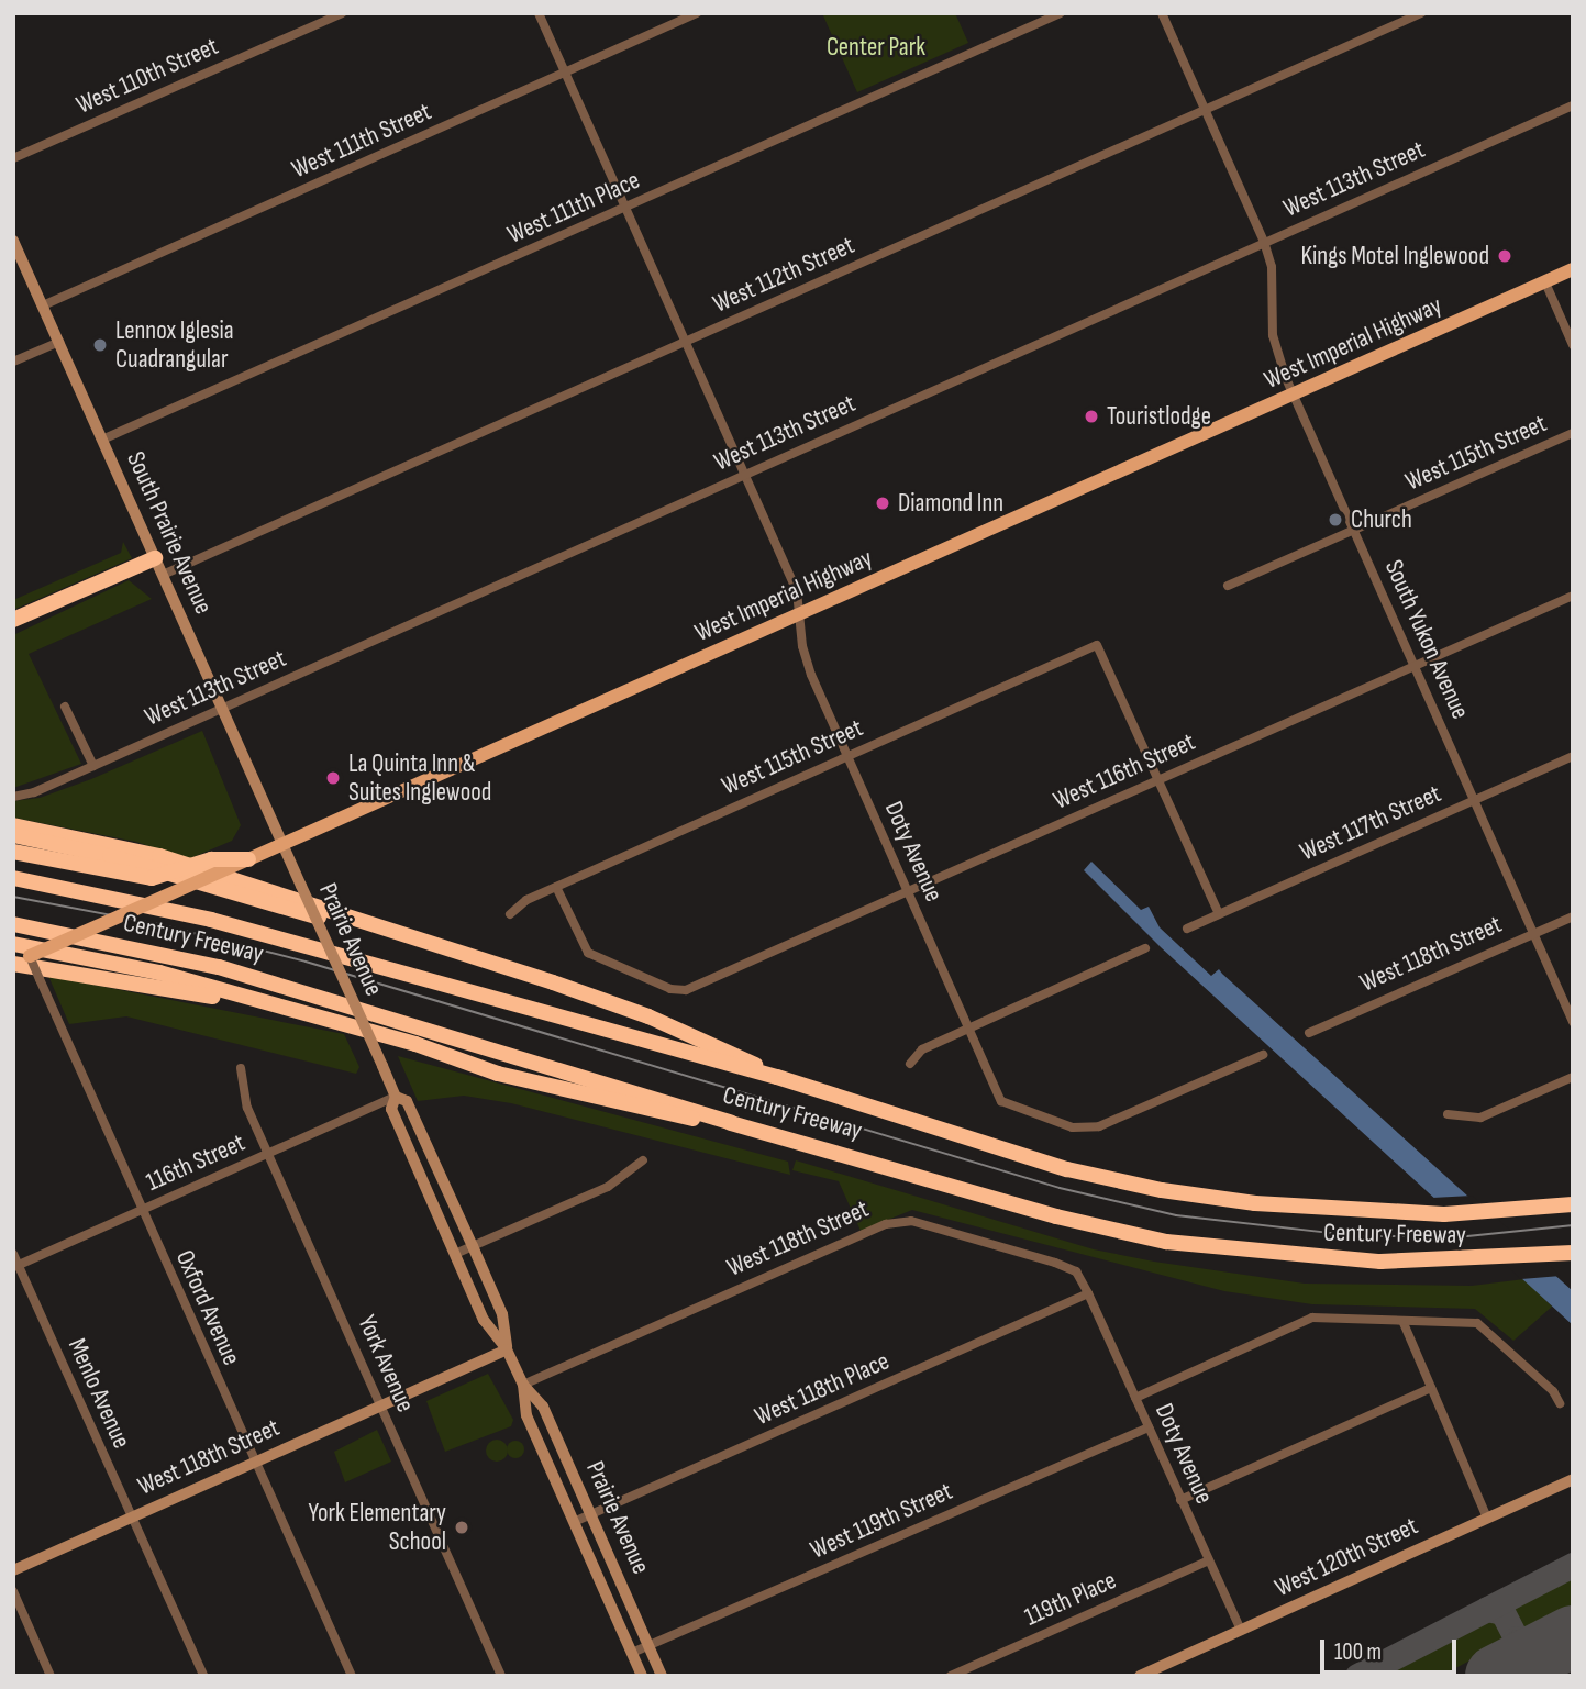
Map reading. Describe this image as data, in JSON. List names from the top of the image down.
{
  "streets": {
    "highway": ["Century Freeway"],
    "main road": [
      "West Imperial Highway",
      "South Prairie Avenue",
      "Prairie Avenue",
      "West 118th Street",
      "West 120th Street"
    ],
    "street": [
      "West 110th Street",
      "West 111th Street",
      "West 113th Street",
      "West 111th Place",
      "West 112th Street",
      "West 115th Street",
      "South Yukon Avenue",
      "West 116th Street",
      "West 117th Street",
      "Doty Avenue",
      "116th Street",
      "Oxford Avenue",
      "York Avenue",
      "West 118th Place",
      "Menlo Avenue",
      "West 119th Street",
      "119th Place"
    ]
  },
  "crossings": [
    ["West 111th Street", "South Prairie Avenue"],
    ["West 111th Street", "Doty Avenue"],
    ["West 113th Street", "South Prairie Avenue"],
    ["West 113th Street", "South Yukon Avenue"],
    ["West 113th Street", "Doty Avenue"],
    ["West 111th Place", "South Prairie Avenue"],
    ["West 111th Place", "Doty Avenue"],
    ["West 112th Street", "South Prairie Avenue"],
    ["West 112th Street", "South Yukon Avenue"],
    ["West 112th Street", "Doty Avenue"],
    ["West Imperial Highway", "South Prairie Avenue"],
    ["West Imperial Highway", "South Yukon Avenue"],
    ["West Imperial Highway", "Doty Avenue"],
    ["West Imperial Highway", "Prairie Avenue"],
    ["West Imperial Highway", "Oxford Avenue"],
    ["West 115th Street", "South Yukon Avenue"],
    ["West 115th Street", "West 116th Street"],
    ["West 115th Street", "Doty Avenue"],
    ["South Prairie Avenue", "Prairie Avenue"],
    ["South Yukon Avenue", "West 116th Street"],
    ["South Yukon Avenue", "West 117th Street"],
    ["South Yukon Avenue", "West 118th Street"],
    ["West 116th Street", "Doty Avenue"],
    ["Doty Avenue", "West 118th Street"],
    ["Doty Avenue", "West 118th Place"],
    ["Doty Avenue", "West 119th Street"],
    ["Doty Avenue", "West 120th Street"],
    ["Doty Avenue", "119th Place"],
    ["Prairie Avenue", "West 118th Street"],
    ["Prairie Avenue", "116th Street"],
    ["Prairie Avenue", "West 118th Place"],
    ["Prairie Avenue", "West 119th Street"],
    ["West 118th Street", "Oxford Avenue"],
    ["West 118th Street", "York Avenue"],
    ["West 118th Street", "West 118th Place"],
    ["West 118th Street", "Menlo Avenue"],
    ["116th Street", "Oxford Avenue"],
    ["116th Street", "York Avenue"],
    ["116th Street", "Menlo Avenue"]
  ],
  "parks": ["Center Park"],
  "places": [
    "Kings Motel Inglewood",
    "Lennox Iglesia Cuadrangular",
    "Touristlodge",
    "Diamond Inn",
    "Church",
    "La Quinta Inn & Suites Inglewood",
    "York Elementary School"
  ],
  "scale_bar": "100 m"
}
